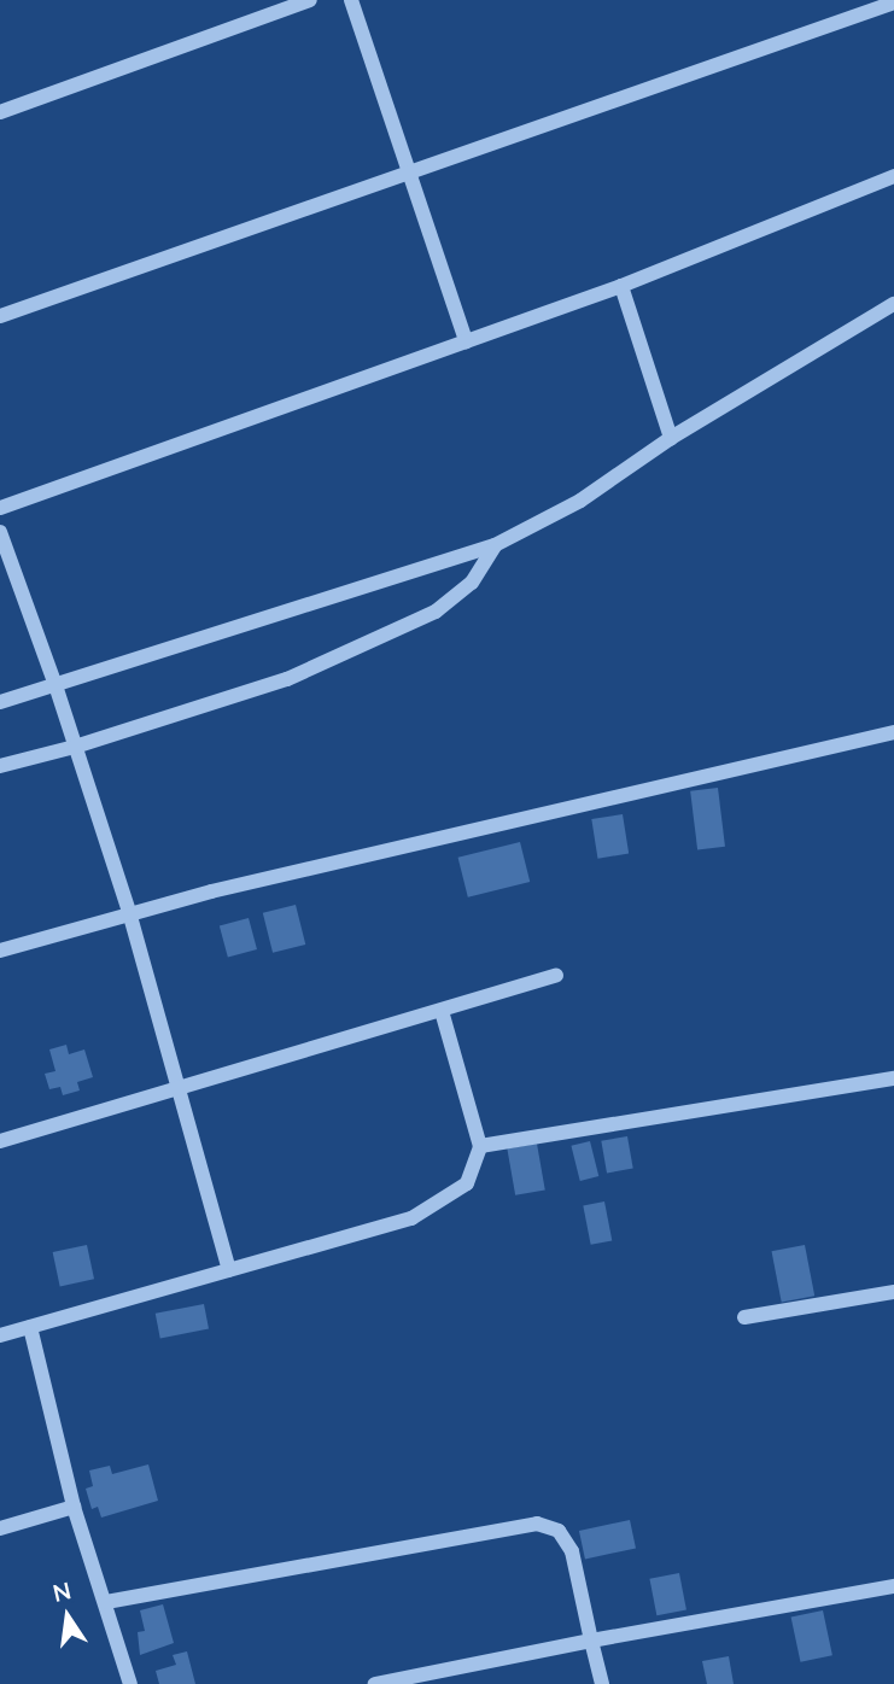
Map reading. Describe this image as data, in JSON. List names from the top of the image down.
{
  "north": "top"
}
